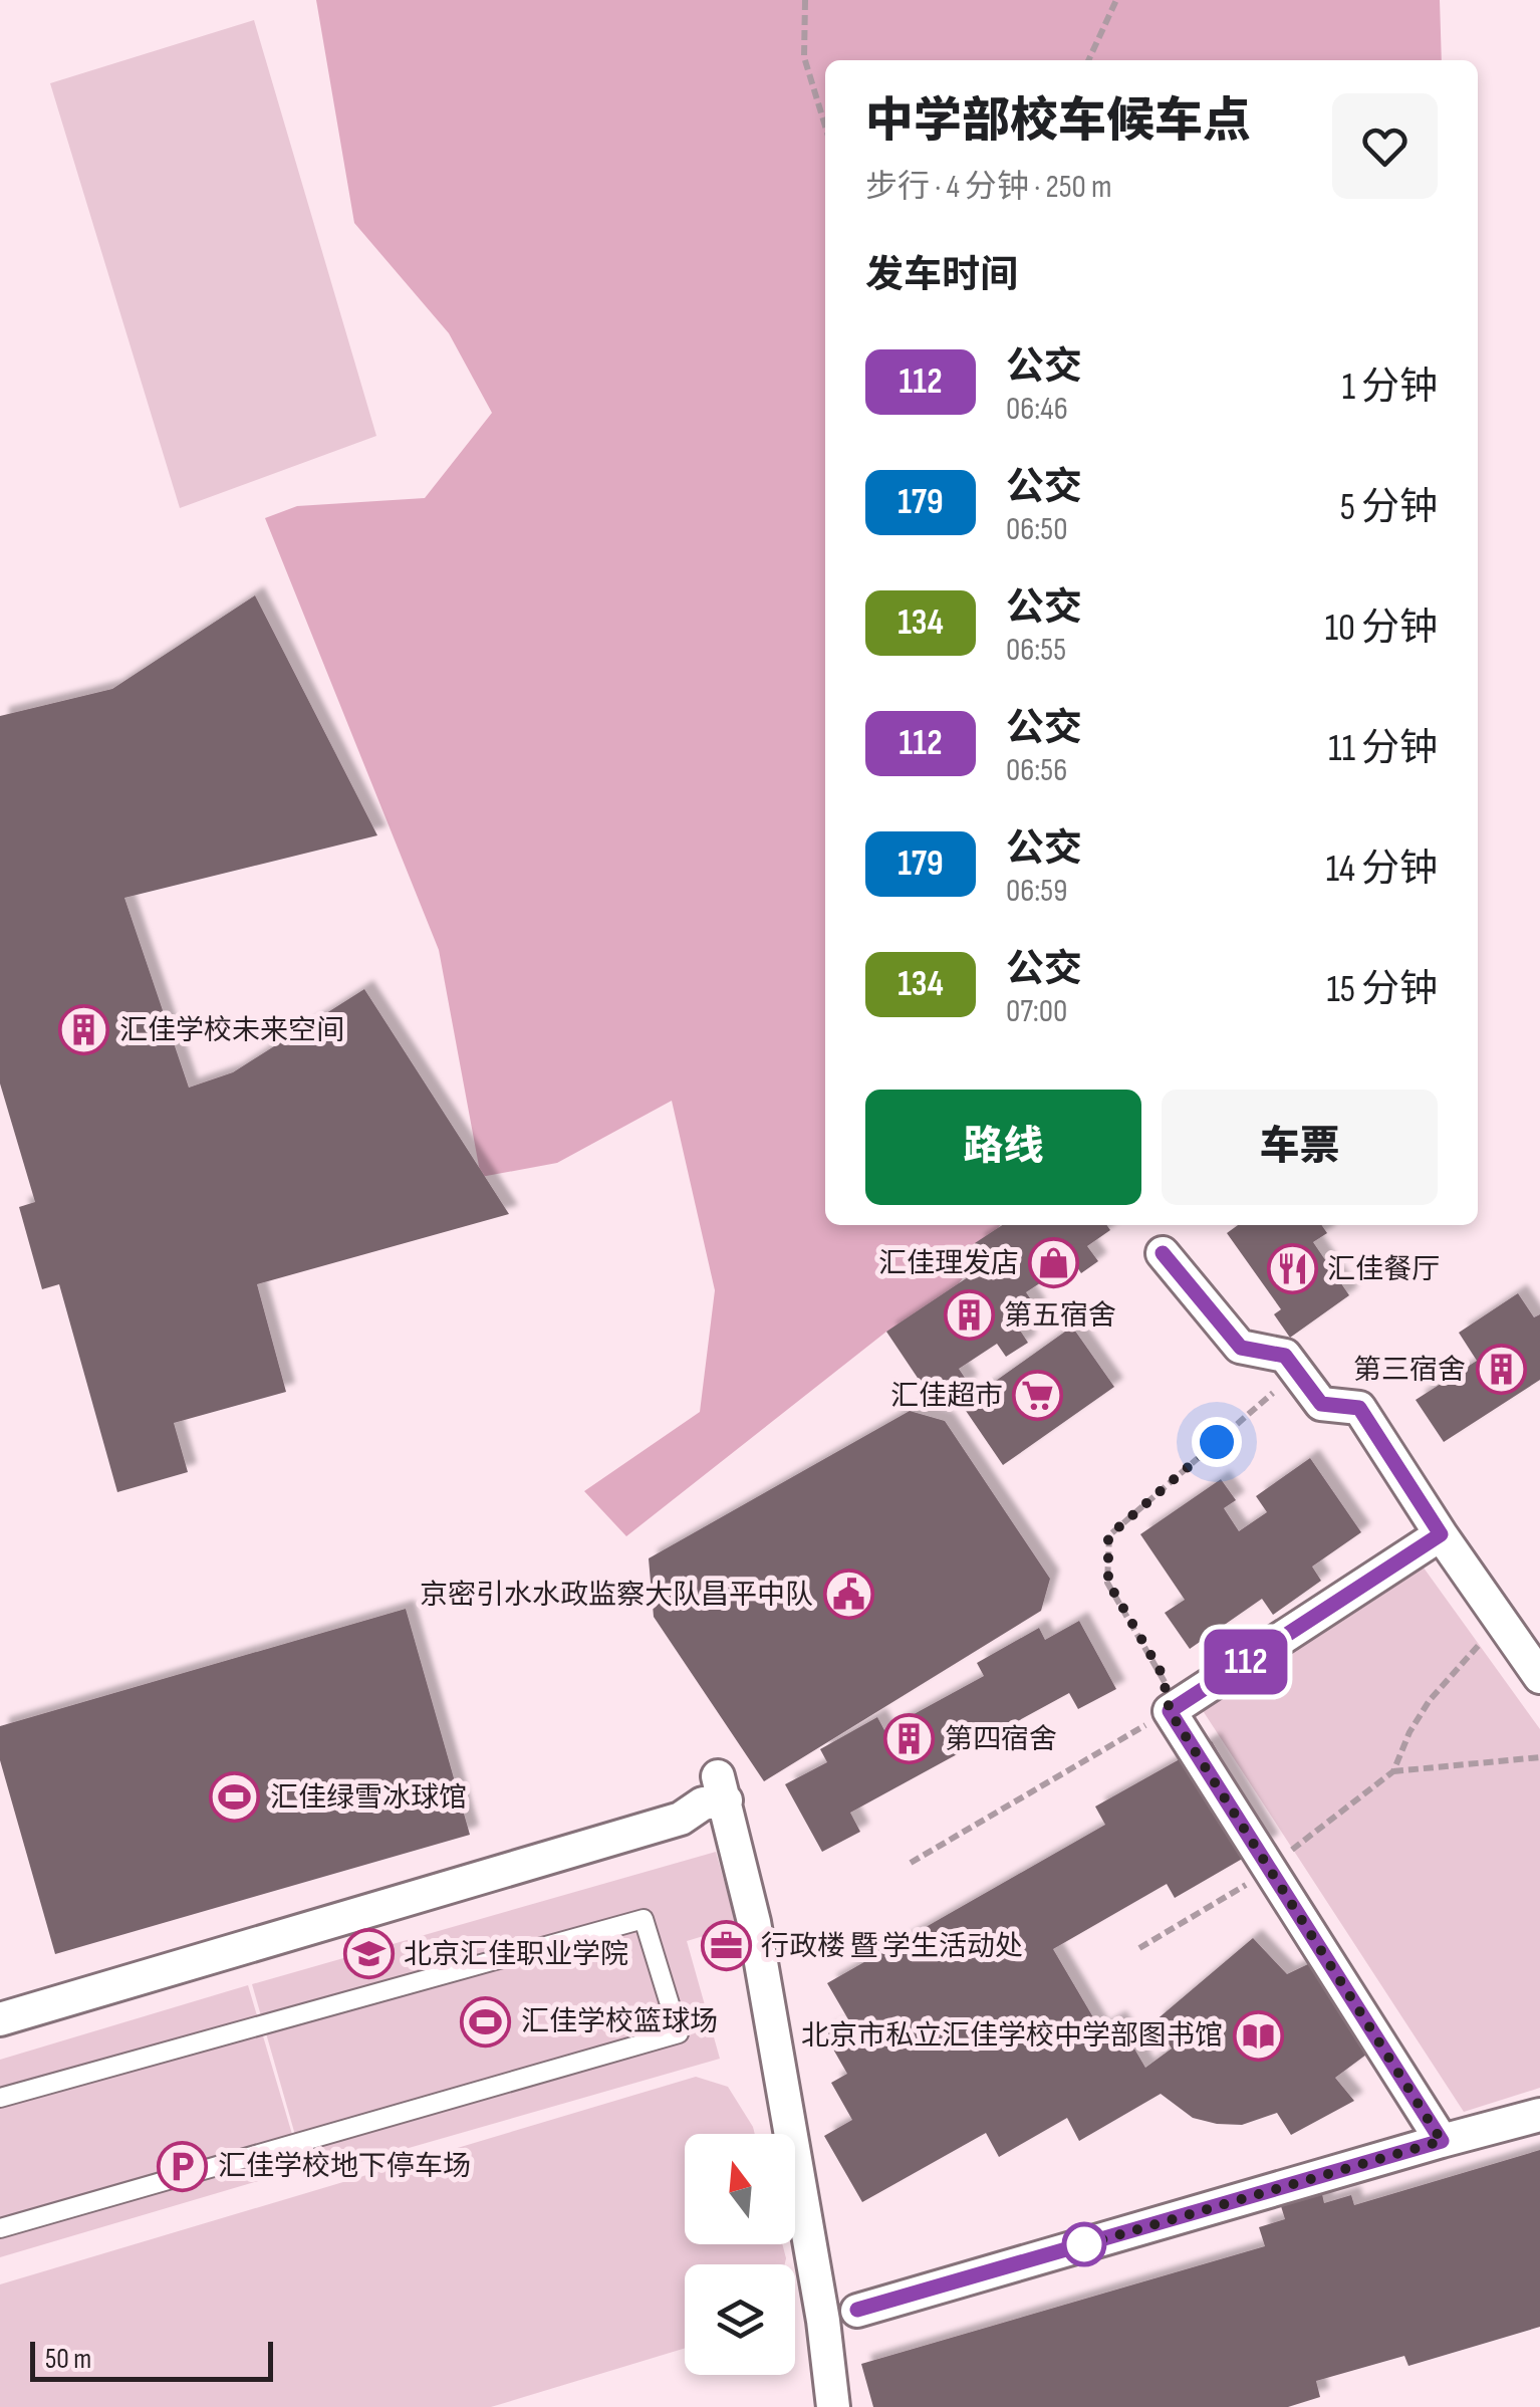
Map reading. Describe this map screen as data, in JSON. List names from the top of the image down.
{
  "places": {
    "building": [
      "汇佳学校未来空间",
      "第五宿舍",
      "第三宿舍",
      "第四宿舍"
    ],
    "shop": ["汇佳理发店"],
    "restaurant": ["汇佳餐厅"],
    "supermarket": ["汇佳超市"],
    "public building": ["京密引水水政监察大队昌平中队"],
    "sports": ["汇佳绿雪冰球馆", "汇佳学校篮球场"],
    "office": ["行政楼 暨 学生活动处"],
    "school or university": ["北京汇佳职业学院"],
    "library": ["北京市私立汇佳学校中学部图书馆"],
    "parking": ["汇佳学校地下停车场"]
  },
  "lines": ["bus line 112"],
  "scale_bar": "50 m",
  "north": "top",
  "page": {
    "on_map": "112",
    "heading": [
      ["中学部校车候车点", "步行 · 4 分钟 · 250 m"],
      "发车时间"
    ],
    "list": [
      {
        "mark": "112",
        "name": "公交",
        "note": "06:46",
        "value": "1 分钟"
      },
      {
        "mark": "179",
        "name": "公交",
        "note": "06:50",
        "value": "5 分钟"
      },
      {
        "mark": "134",
        "name": "公交",
        "note": "06:55",
        "value": "10 分钟"
      },
      {
        "mark": "112",
        "name": "公交",
        "note": "06:56",
        "value": "11 分钟"
      },
      {
        "mark": "179",
        "name": "公交",
        "note": "06:59",
        "value": "14 分钟"
      },
      {
        "mark": "134",
        "name": "公交",
        "note": "07:00",
        "value": "15 分钟"
      }
    ],
    "buttons": ["路线", "车票"],
    "scale": "50 m"
  }
}
